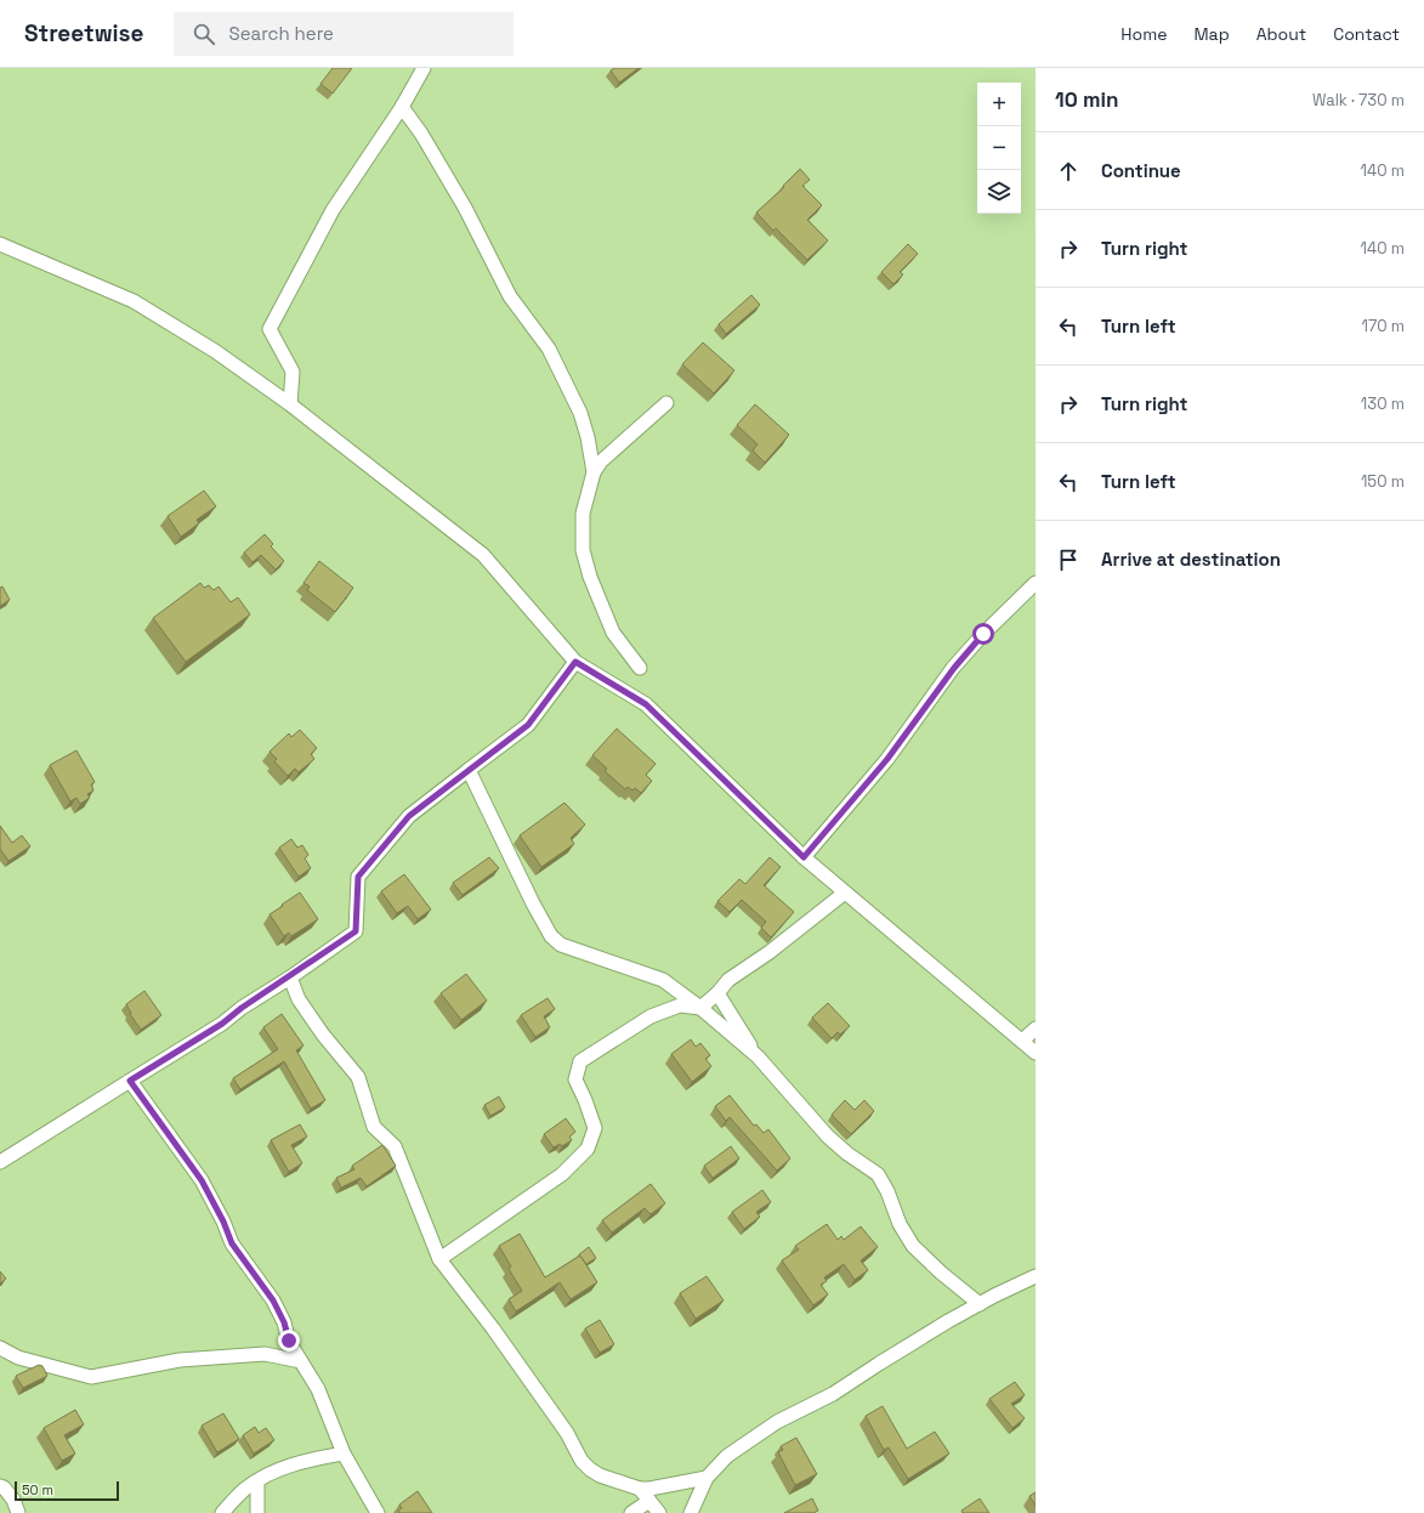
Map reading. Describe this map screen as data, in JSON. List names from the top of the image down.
{
  "scale_bar": "50 m",
  "page": {
    "header": "Streetwise",
    "search": "Search here",
    "nav": [
      "Home",
      "Map",
      "About",
      "Contact"
    ],
    "heading": ["10 min", "Walk · 730 m"],
    "map_buttons": ["+", "−"],
    "list": [
      ["Continue", "140 m"],
      ["Turn right", "140 m"],
      ["Turn left", "170 m"],
      ["Turn right", "130 m"],
      ["Turn left", "150 m"],
      "Arrive at destination"
    ],
    "scale": "50 m"
  }
}
